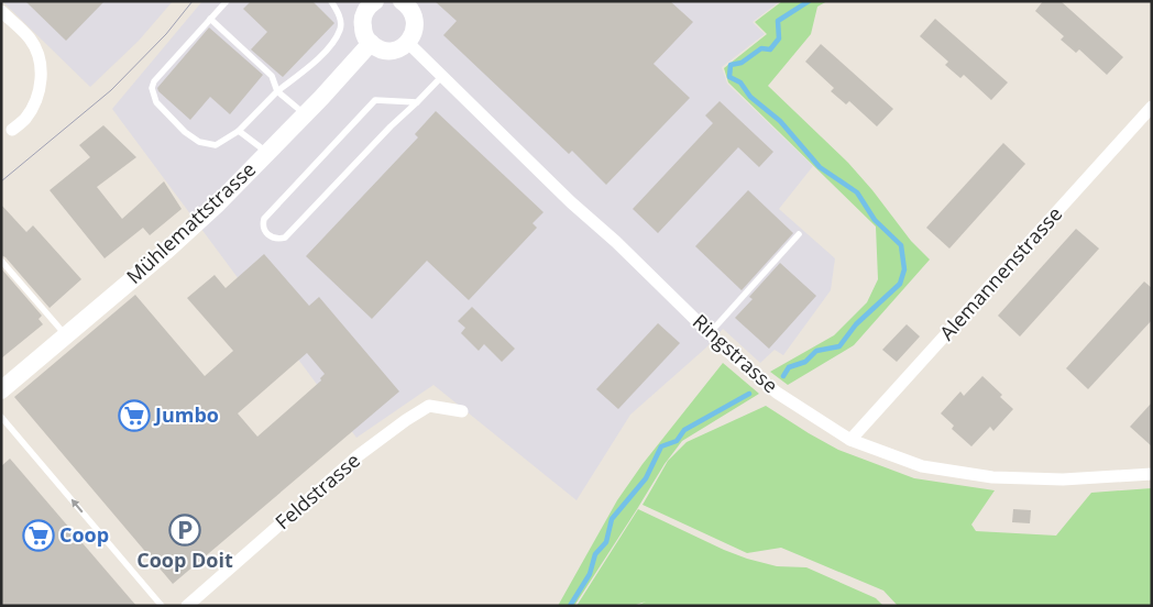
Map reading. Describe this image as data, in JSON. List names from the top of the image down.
{
  "streets": {
    "main road": ["Mühlemattstrasse"],
    "street": ["Alemannenstrasse", "Ringstrasse", "Feldstrasse"]
  },
  "crossings": [
    ["Alemannenstrasse", "Ringstrasse"]
  ],
  "places": {
    "supermarket": ["Jumbo", "Coop"],
    "parking": ["Coop Doit"]
  }
}
